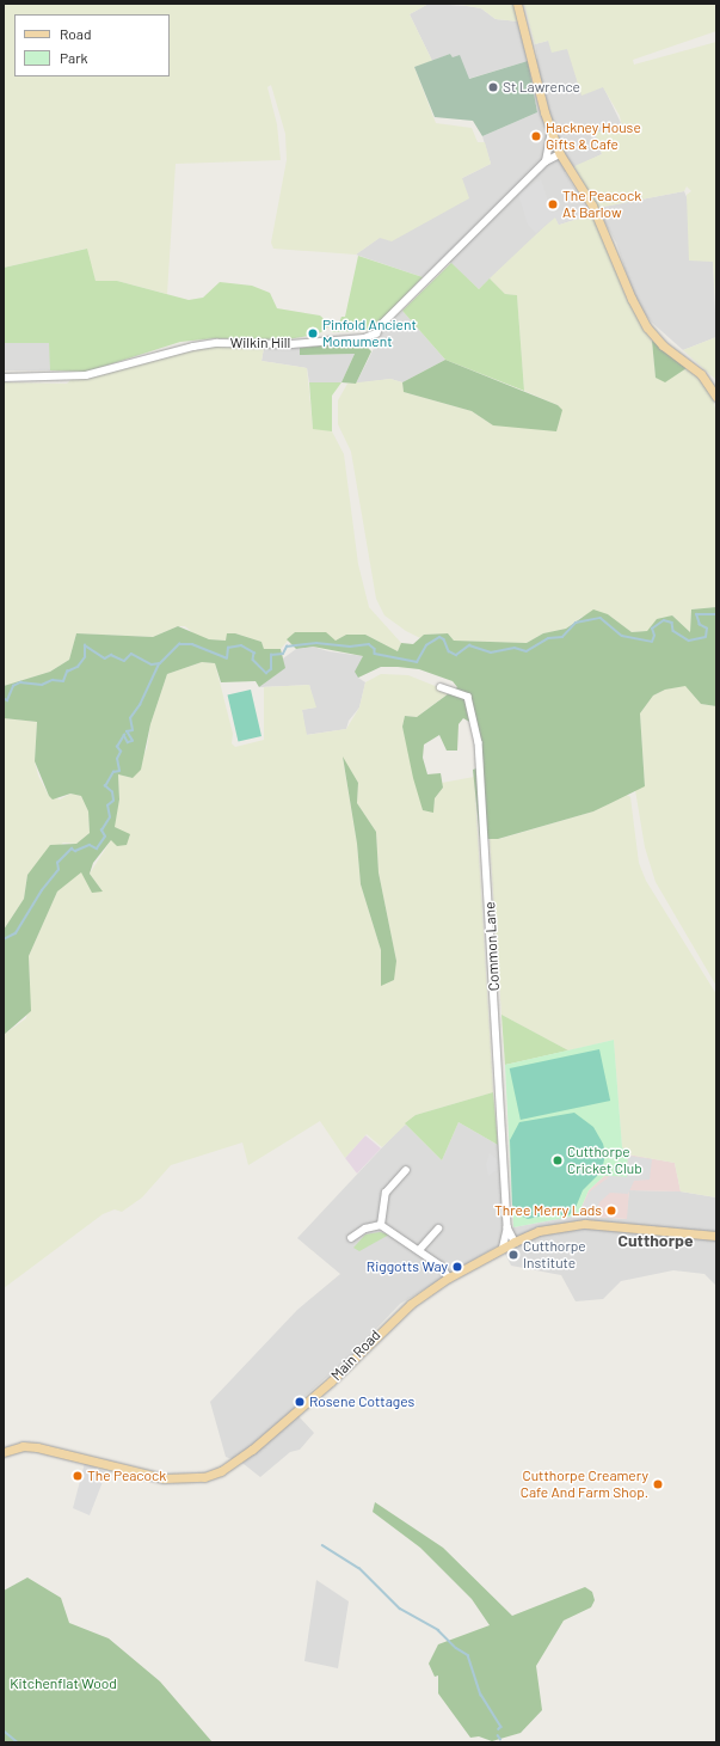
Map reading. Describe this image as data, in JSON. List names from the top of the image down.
{
  "streets": {
    "main road": ["Main Road"],
    "street": ["Wilkin Hill", "Common Lane"]
  },
  "crossings": [
    ["Common Lane", "Main Road"]
  ],
  "districts": ["Cutthorpe"],
  "parks": ["Kitchenflat Wood"],
  "places": [
    "St Lawrence",
    "Hackney House Gifts & Cafe",
    "The Peacock At Barlow",
    "Pinfold Ancient Momument",
    "Cutthorpe Cricket Club",
    "Three Merry Lads",
    "Cutthorpe Institute",
    "Riggotts Way",
    "Rosene Cottages",
    "The Peacock",
    "Cutthorpe Creamery Cafe And Farm Shop."
  ],
  "legend": ["Road", "Park"]
}
